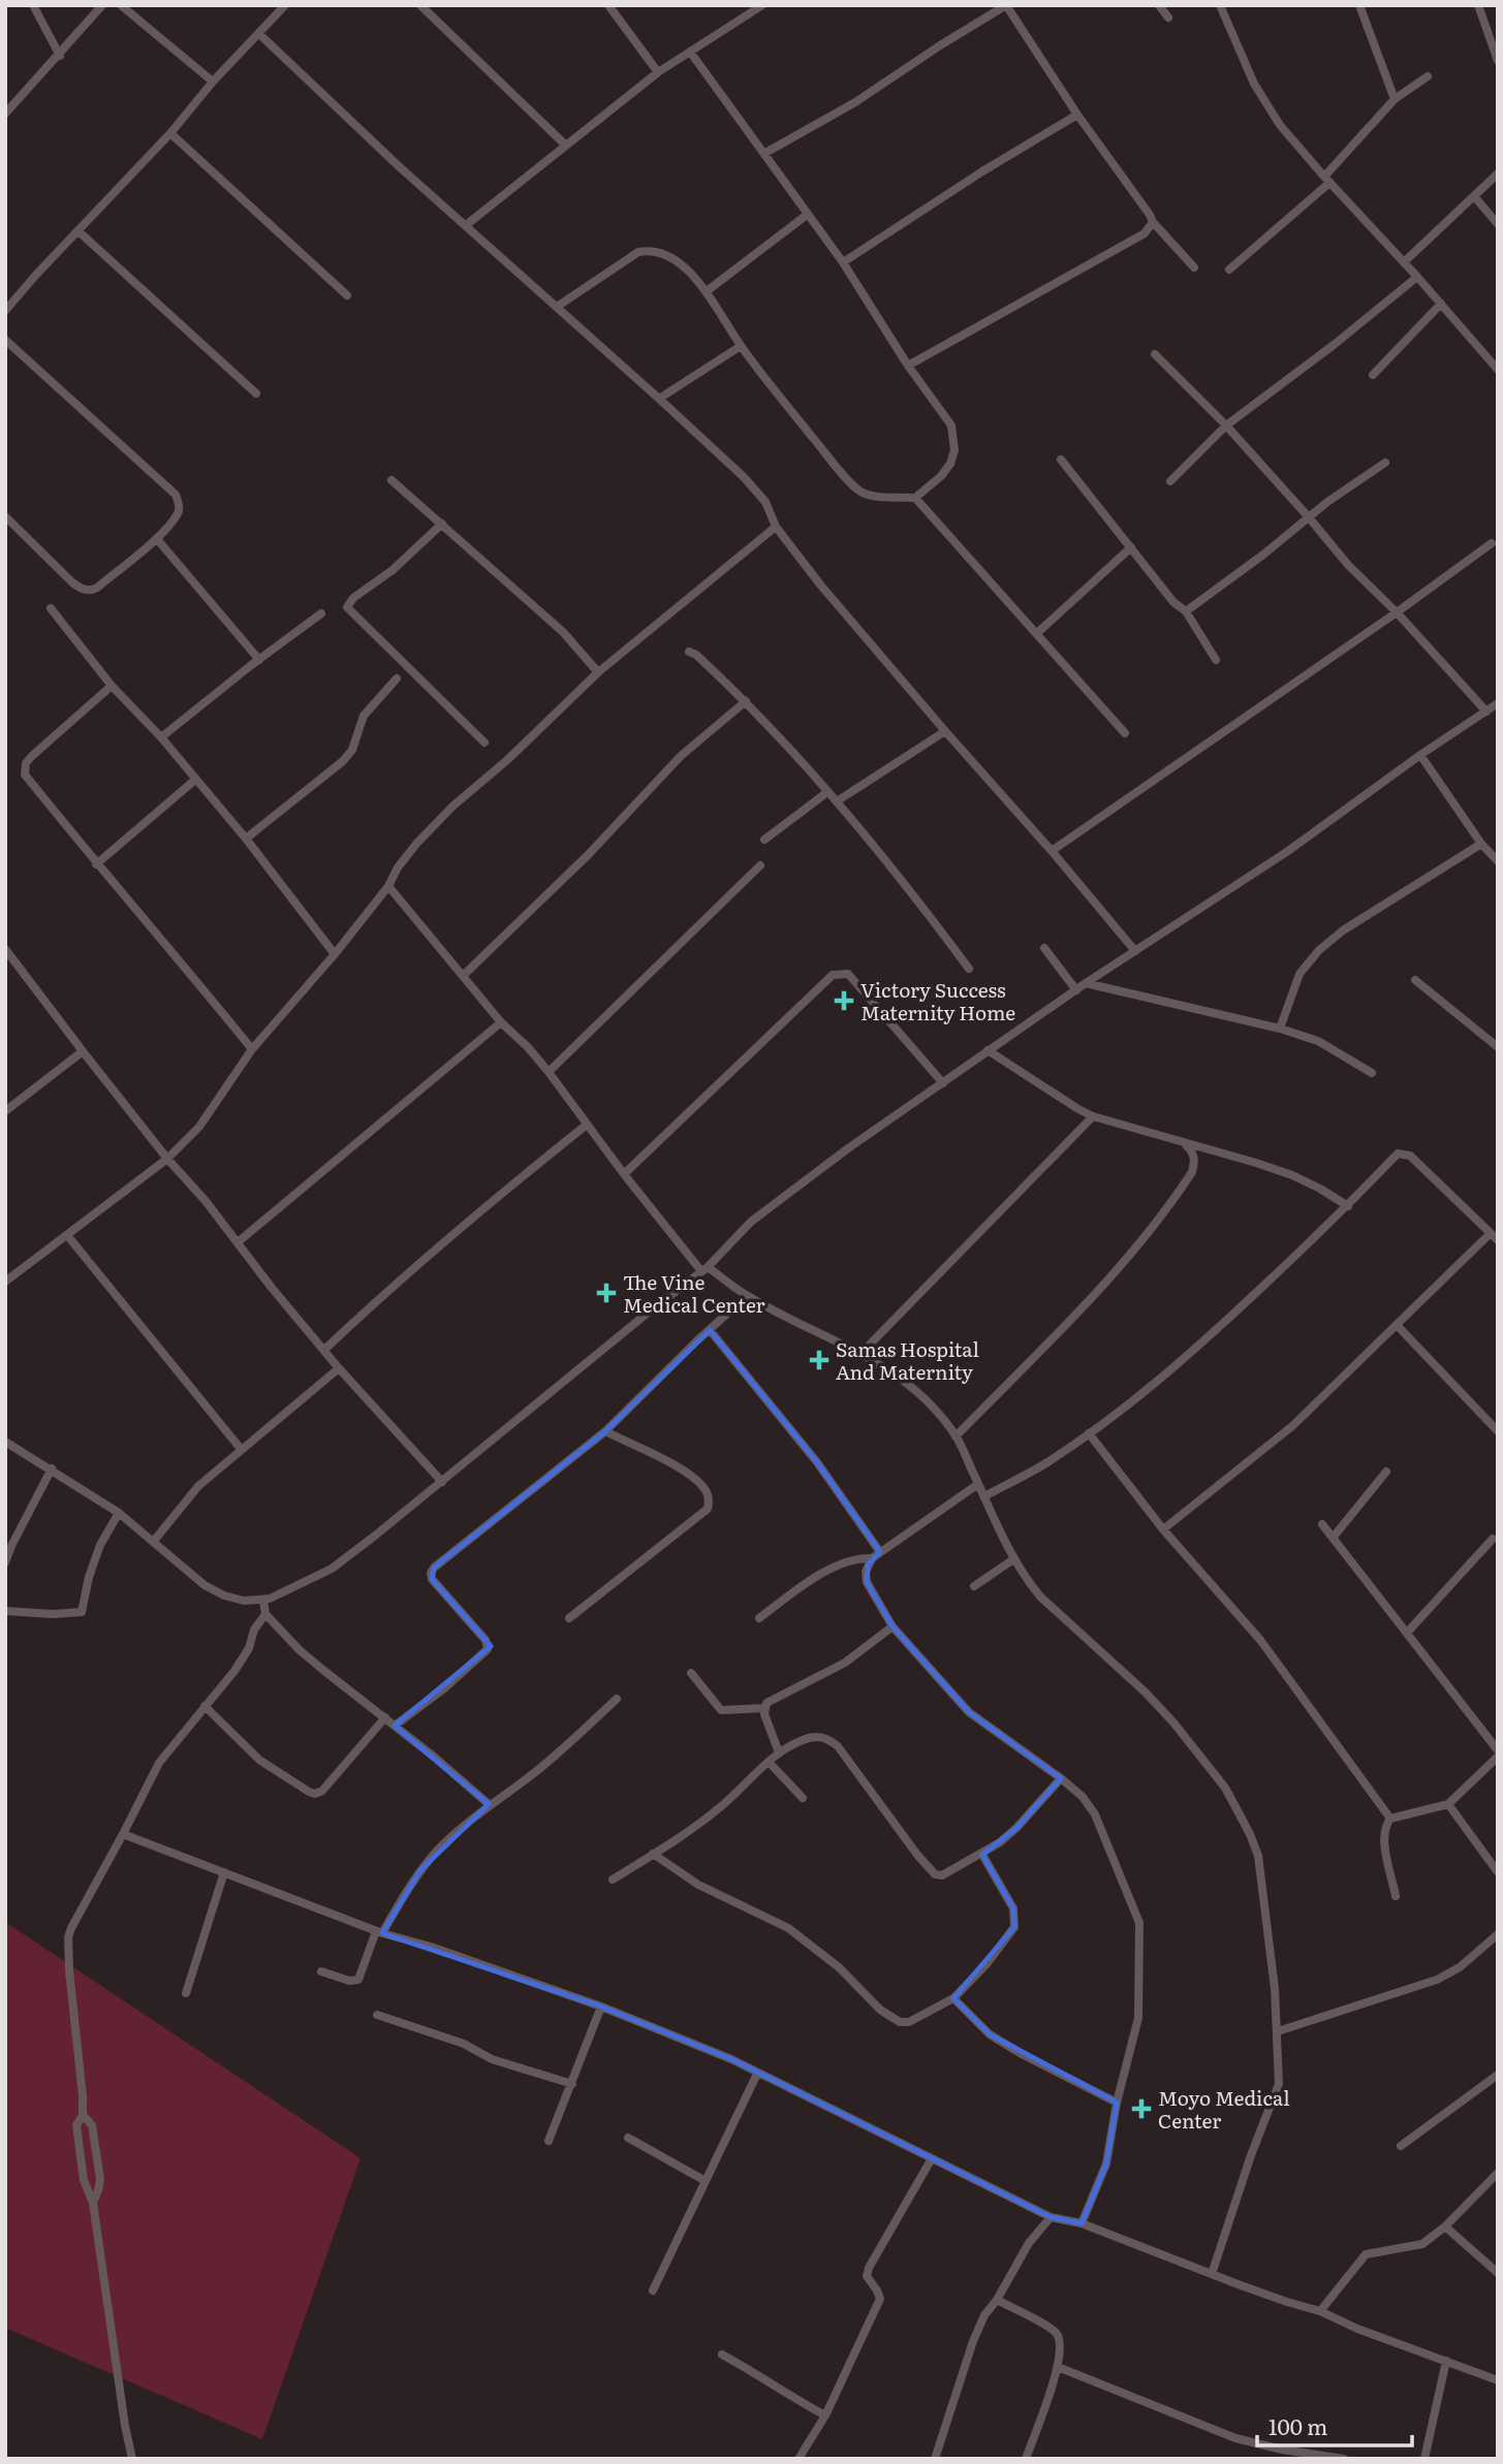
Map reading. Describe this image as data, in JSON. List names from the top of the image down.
{
  "places": {
    "health": [
      "Victory Success Maternity Home",
      "The Vine Medical Center",
      "Samas Hospital And Maternity",
      "Moyo Medical Center"
    ]
  },
  "scale_bar": "100 m"
}
